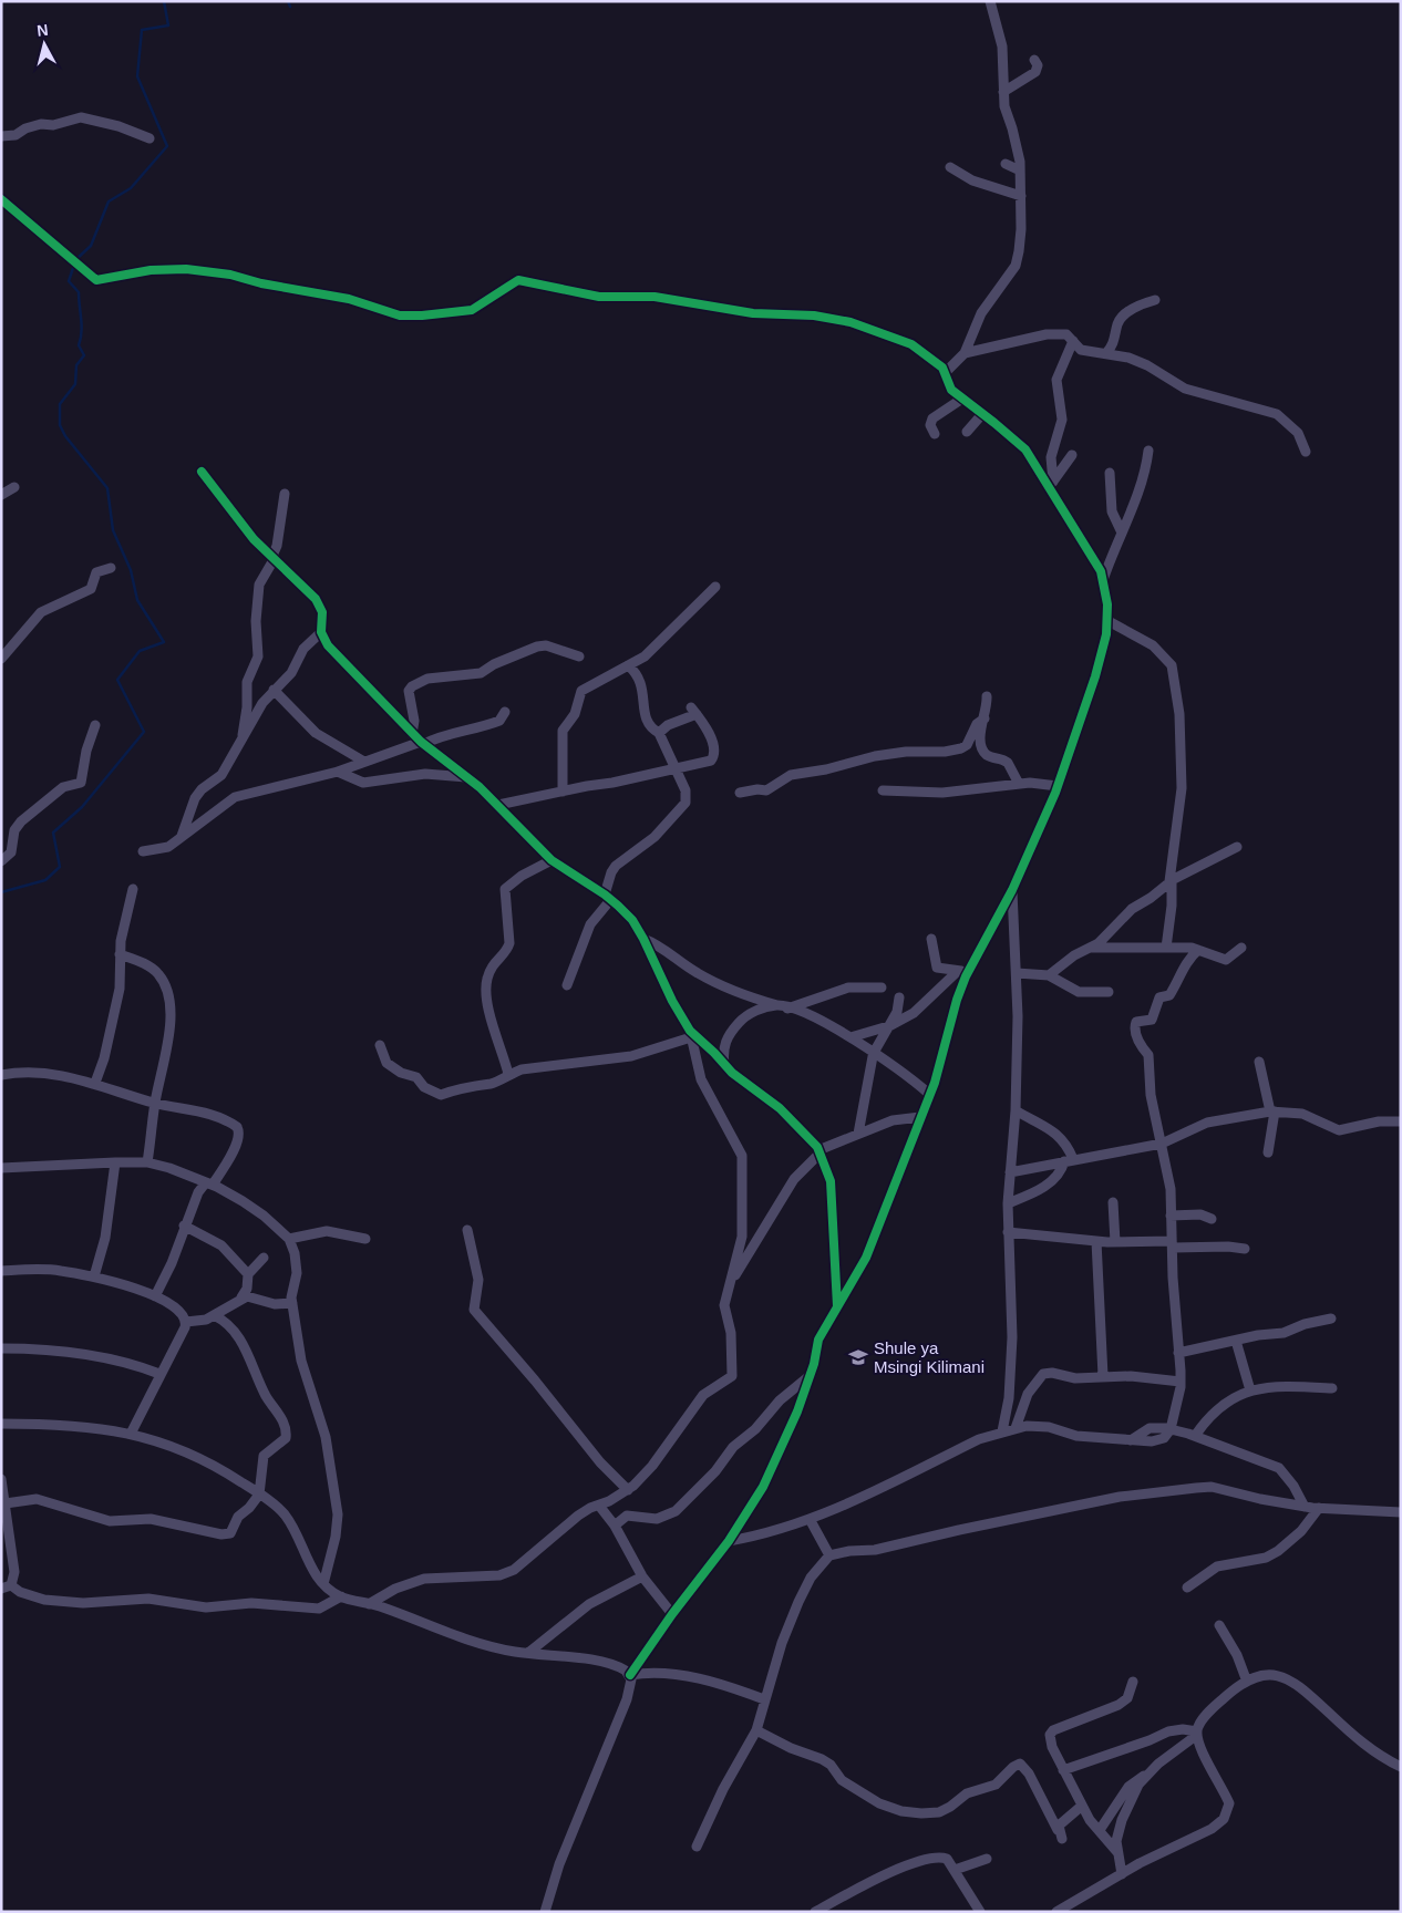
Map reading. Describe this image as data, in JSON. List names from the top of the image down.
{
  "places": {
    "school or university": ["Shule ya Msingi Kilimani"]
  },
  "north": "top"
}
